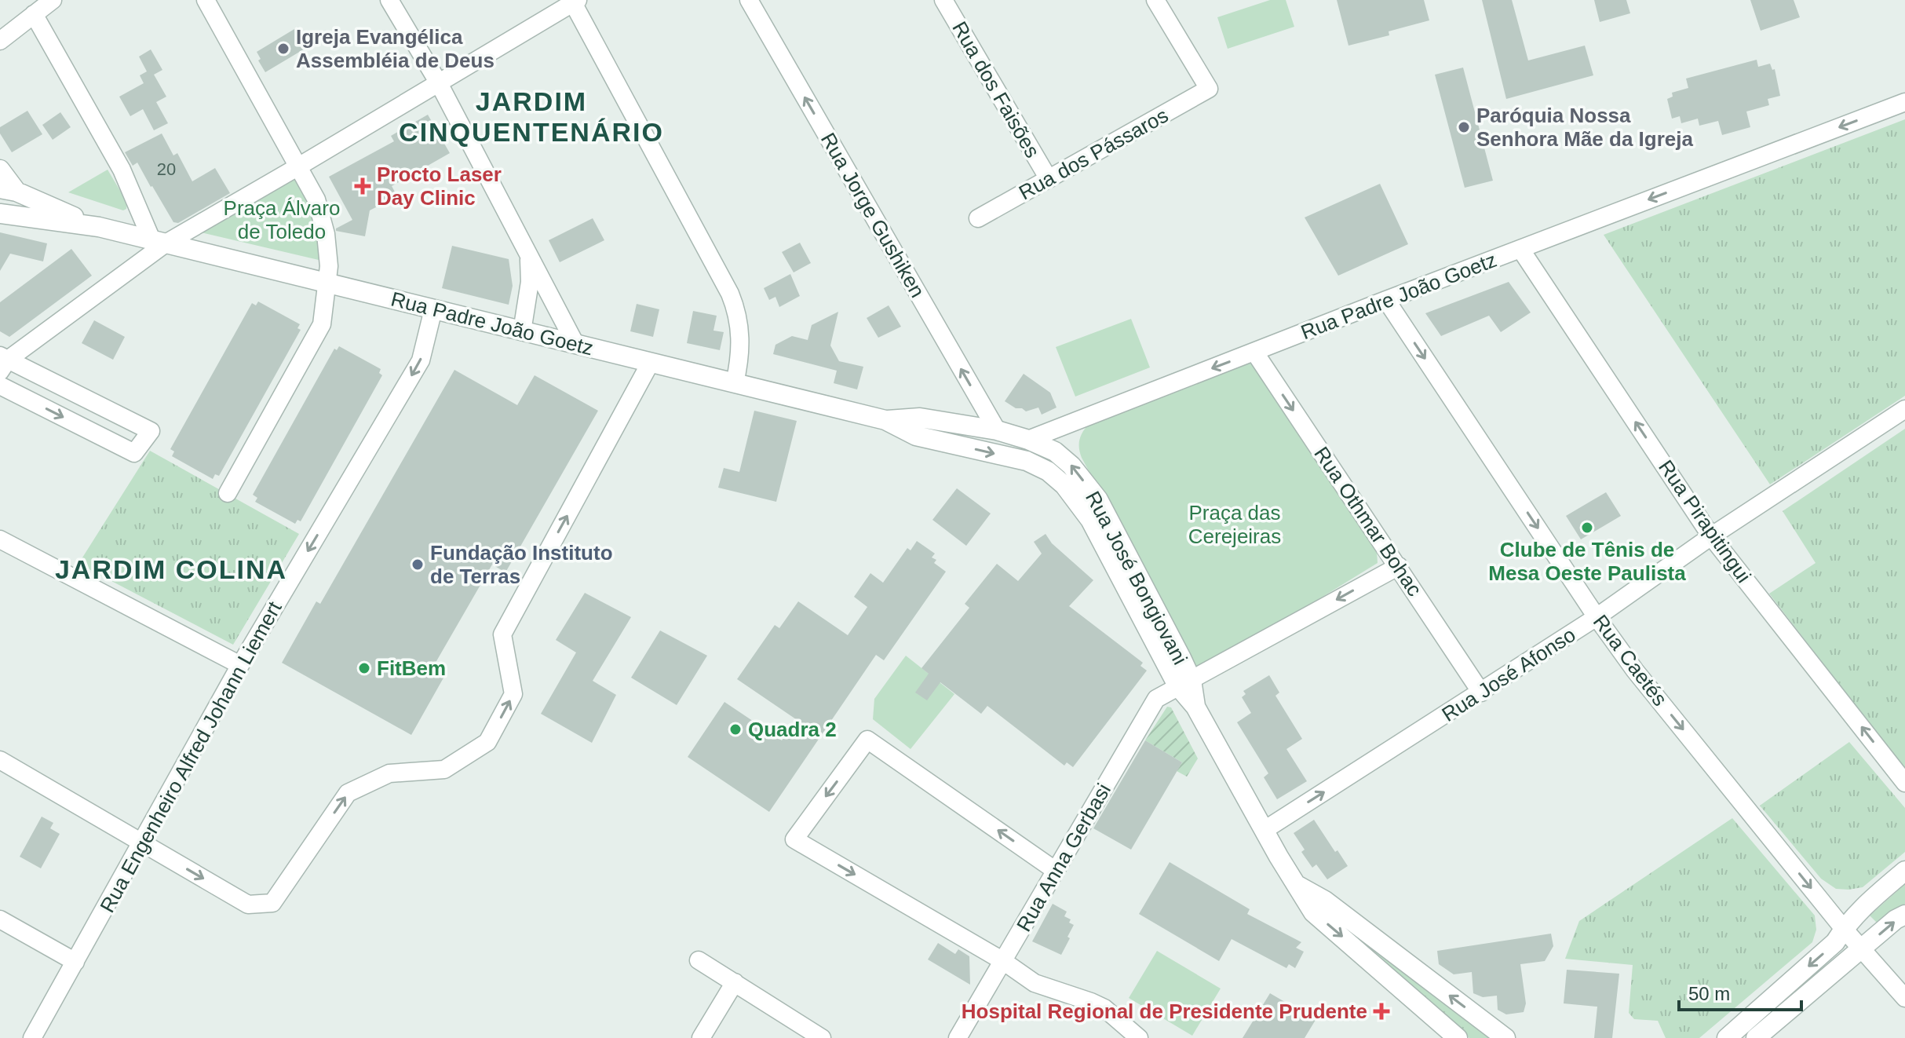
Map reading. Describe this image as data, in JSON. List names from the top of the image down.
{
  "streets": {
    "street": [
      "Rua dos Faisões",
      "Rua dos Pássaros",
      "Rua Jorge Gushiken",
      "Rua Padre João Goetz",
      "Rua Othmar Bohac",
      "Rua Pirapitingui",
      "Rua José Bongiovani",
      "Rua Caetés",
      "Rua José Afonso",
      "Rua Engenheiro Alfred Johann Liemert",
      "Rua Anna Gerbasi"
    ]
  },
  "crossings": [
    ["Rua dos Faisões", "Rua dos Pássaros"],
    ["Rua Jorge Gushiken", "Rua Padre João Goetz"],
    ["Rua Padre João Goetz", "Rua Othmar Bohac"],
    ["Rua Padre João Goetz", "Rua Pirapitingui"],
    ["Rua Padre João Goetz", "Rua José Bongiovani"],
    ["Rua Padre João Goetz", "Rua Caetés"],
    ["Rua Padre João Goetz", "Rua Engenheiro Alfred Johann Liemert"],
    ["Rua Othmar Bohac", "Rua José Afonso"],
    ["Rua Othmar Bohac", "Rua Anna Gerbasi"],
    ["Rua Pirapitingui", "Rua José Afonso"],
    ["Rua José Bongiovani", "Rua José Afonso"],
    ["Rua José Bongiovani", "Rua Anna Gerbasi"],
    ["Rua Caetés", "Rua José Afonso"]
  ],
  "one_way": [
    "Rua Jorge Gushiken",
    "Rua Othmar Bohac",
    "Rua Pirapitingui",
    "Rua Caetés",
    "Rua Anna Gerbasi"
  ],
  "districts": ["JARDIM CINQUENTENÁRIO", "JARDIM COLINA"],
  "parks": ["Praça Álvaro de Toledo", "Praça das Cerejeiras"],
  "places": {
    "other": [
      "Igreja Evangélica Assembléia de Deus",
      "Paróquia Nossa Senhora Mãe da Igreja",
      "Clube de Tênis de Mesa Oeste Paulista",
      "Fundação Instituto de Terras",
      "FitBem",
      "Quadra 2"
    ],
    "health": ["Procto Laser Day Clinic", "Hospital Regional de Presidente Prudente"]
  },
  "house_numbers": ["20"],
  "scale_bar": "50 m"
}
